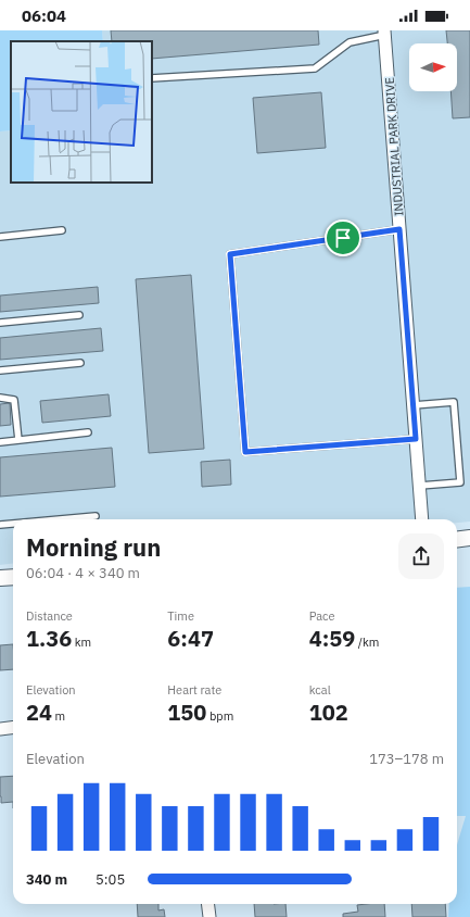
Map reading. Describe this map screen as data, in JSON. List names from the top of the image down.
{
  "streets": {
    "street": ["INDUSTRIAL PARK DRIVE"]
  },
  "north": "right",
  "page": {
    "status": "06:04",
    "heading": ["Morning run", "06:04 · 4 × 340 m"],
    "stats": [
      ["Distance", "1.36 km"],
      ["Time", "6:47"],
      ["Pace", "4:59 /km"],
      ["Elevation", "24 m"],
      ["Heart rate", "150 bpm"],
      ["kcal", "102"]
    ],
    "chart": ["Elevation", "173–178 m"],
    "list": [
      {
        "name": "340 m",
        "note": "5:05"
      }
    ]
  }
}
